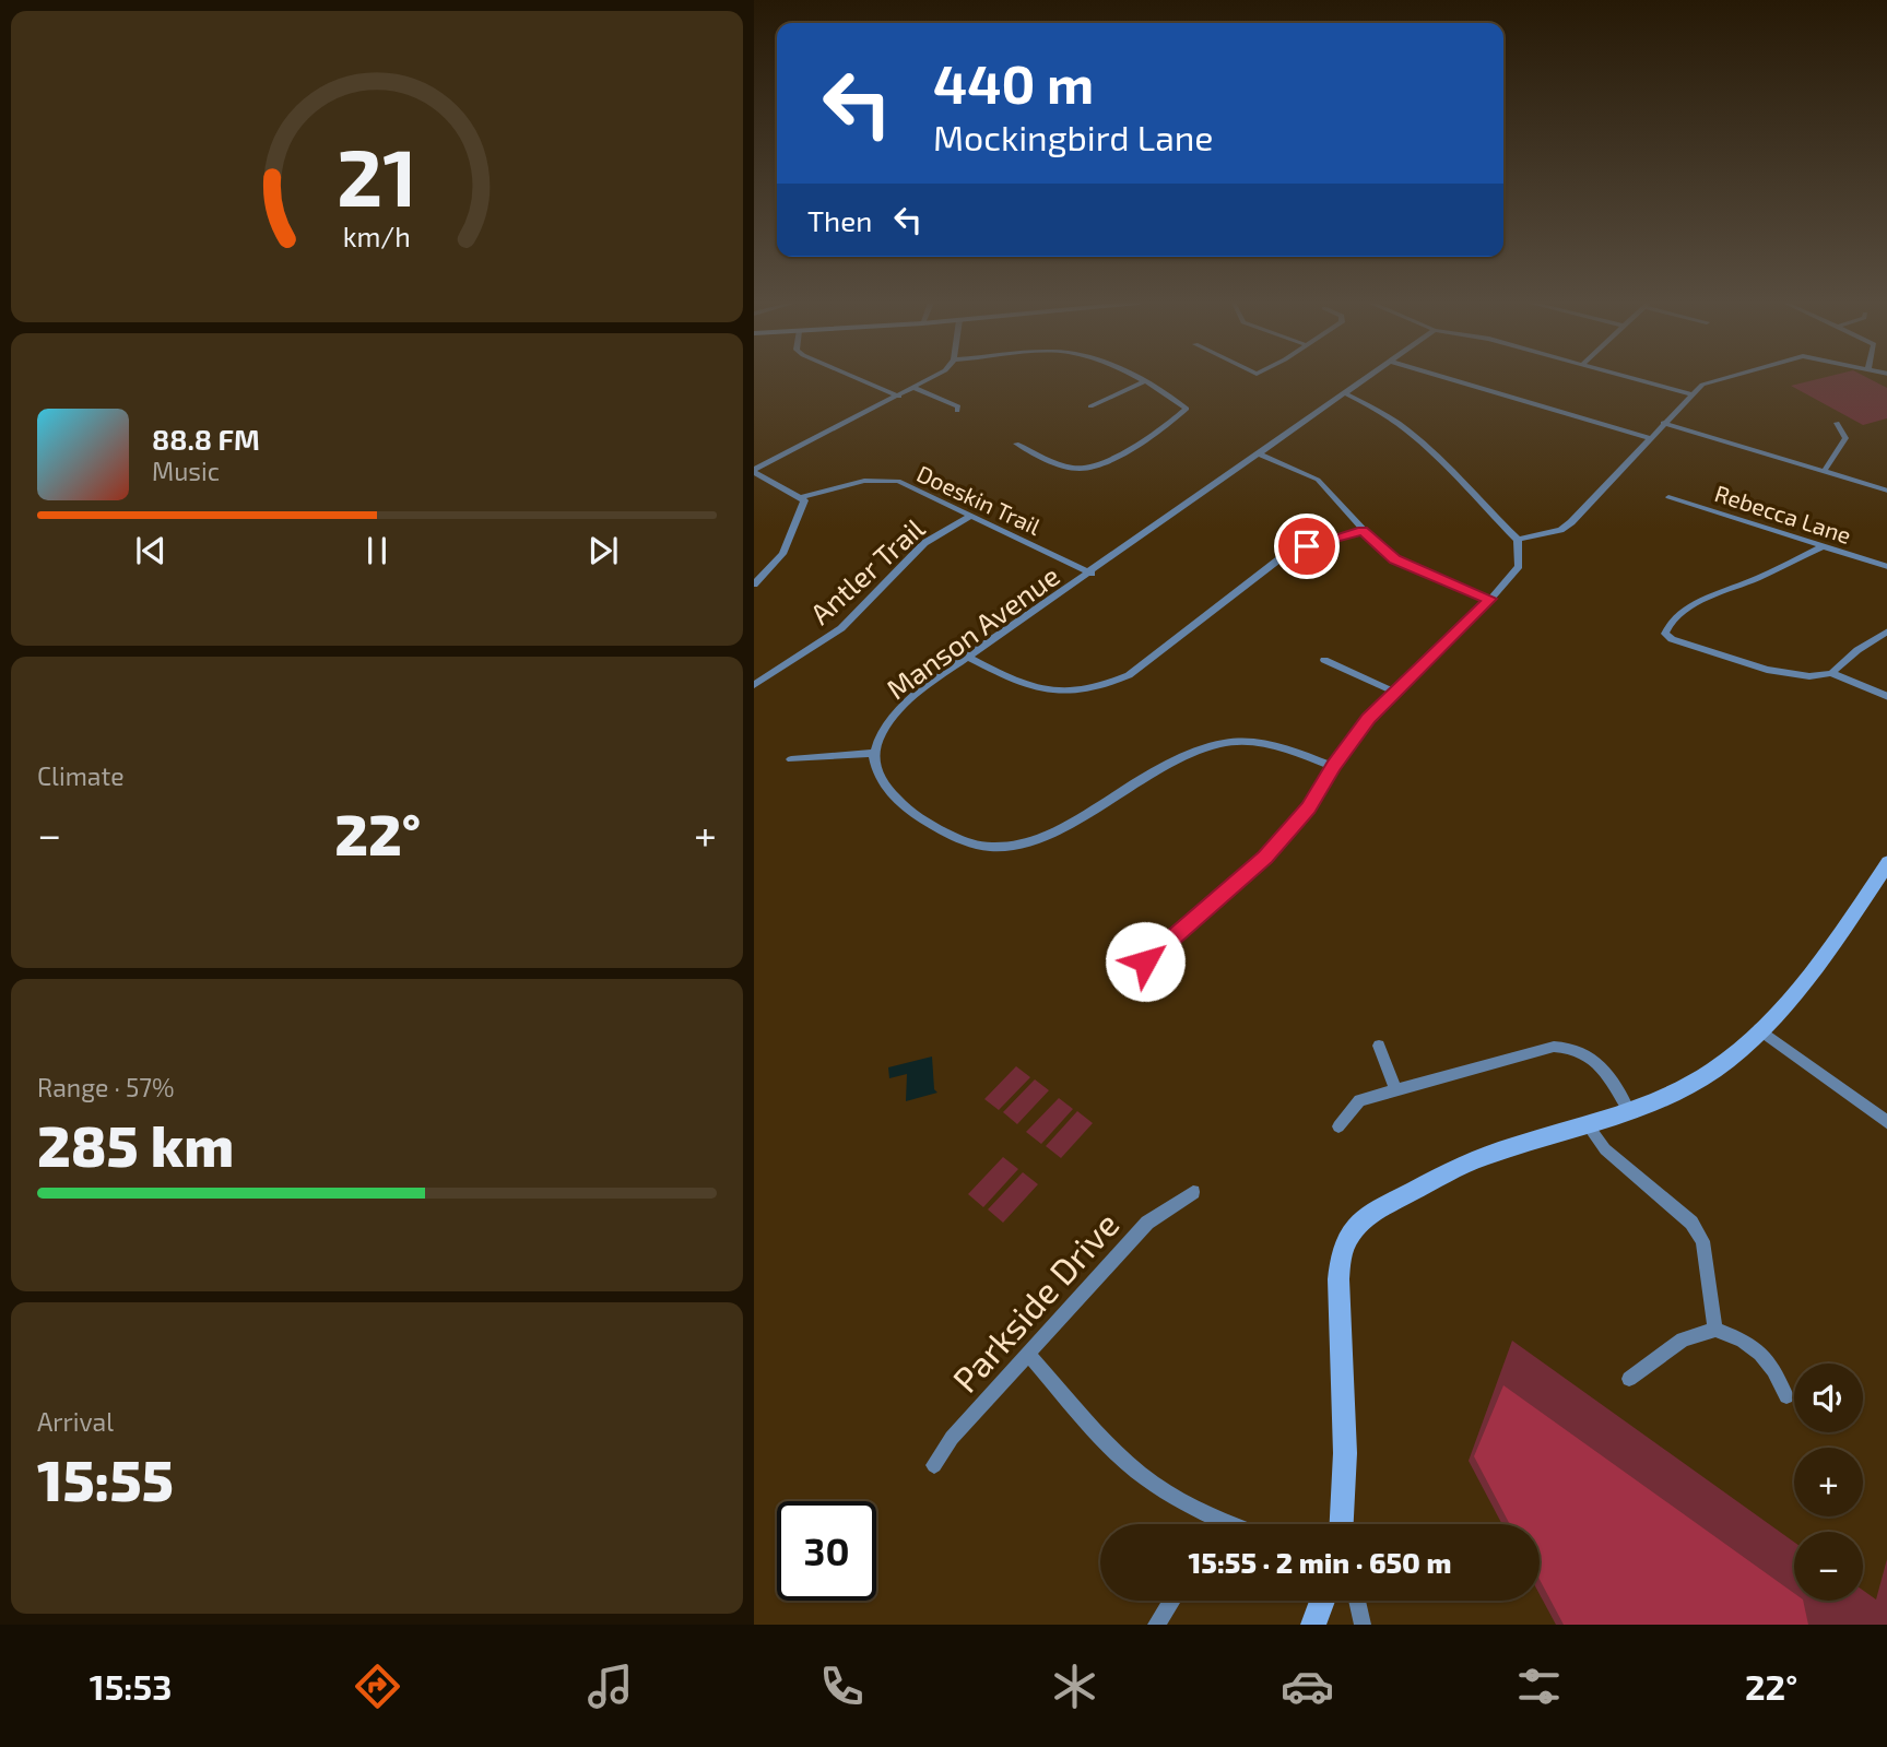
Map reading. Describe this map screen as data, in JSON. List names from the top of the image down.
{
  "streets": {
    "street": [
      "Doeskin Trail",
      "Rebecca Lane",
      "Antler Trail",
      "Manson Avenue",
      "Parkside Drive"
    ]
  },
  "crossings": [
    ["Doeskin Trail", "Antler Trail"],
    ["Doeskin Trail", "Manson Avenue"]
  ],
  "page": {
    "turn": ["440 m", "Mockingbird Lane"],
    "then": "Then",
    "song": ["88.8 FM", "Music"],
    "tile": [
      "Climate",
      ["Range · 57%", "285 km"],
      ["Arrival", "15:55"]
    ],
    "heat": ["−", "22°", "+"],
    "map_buttons": ["+", "−"],
    "limit": "30",
    "trip": "15:55 · 2 min · 650 m",
    "tabs": ["15:53", "22°"],
    "gauge": ["21", "km/h"]
  }
}
